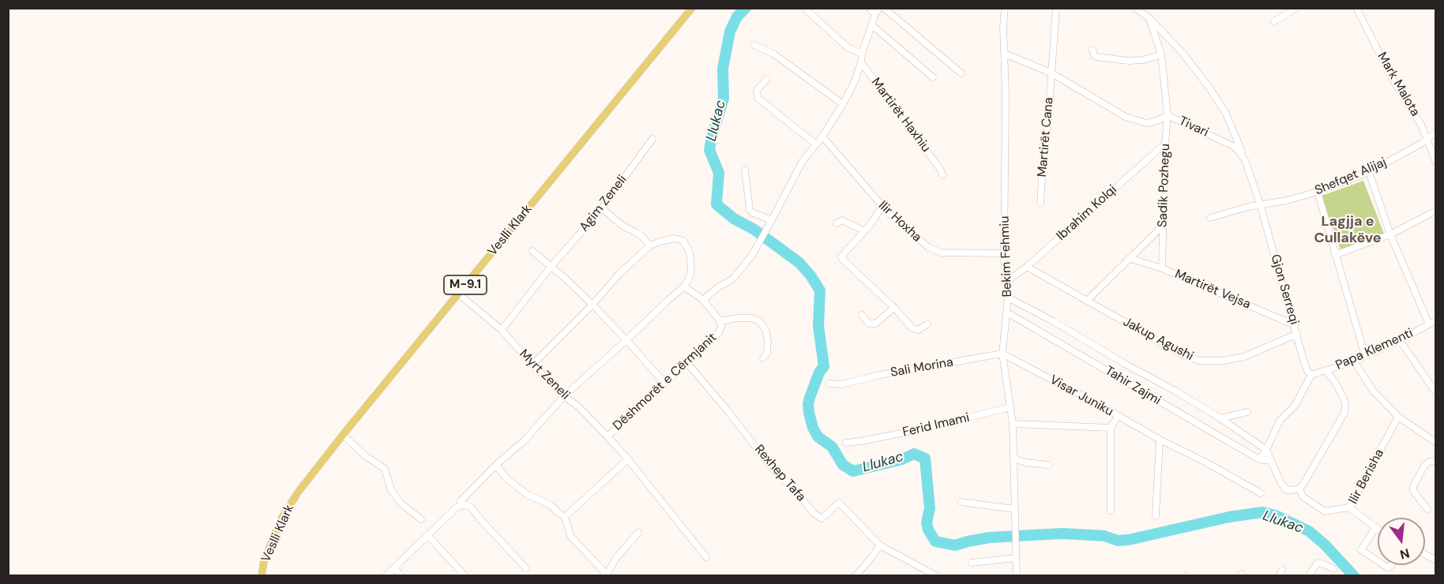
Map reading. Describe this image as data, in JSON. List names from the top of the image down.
{
  "streets": {
    "main road": ["Veslli Klark", "M-9.1"],
    "street": [
      "Mark Malota",
      "Martirët Haxhiu",
      "Tivari",
      "Martirët Cana",
      "Shefqet Alijaj",
      "Sadik Pozhegu",
      "Agim Zeneli",
      "Ibrahim Kolqi",
      "Ilir Hoxha",
      "Bekim Fehmiu",
      "Martirët Vejsa",
      "Gjon Serreqi",
      "Jakup Agushi",
      "Papa Klementi",
      "Sali Morina",
      "Myrt Zeneli",
      "Dëshmorët e Cërmjanit",
      "Tahir Zajmi",
      "Visar Juniku",
      "Ferid Imami",
      "Rexhep Tafa",
      "Ilir Berisha"
    ]
  },
  "crossings": [
    ["Mark Malota", "Shefqet Alijaj"],
    ["Tivari", "Martirët Cana"],
    ["Tivari", "Shefqet Alijaj"],
    ["Tivari", "Sadik Pozhegu"],
    ["Tivari", "Bekim Fehmiu"],
    ["Tivari", "Gjon Serreqi"],
    ["Shefqet Alijaj", "Gjon Serreqi"],
    ["Sadik Pozhegu", "Ibrahim Kolqi"],
    ["Sadik Pozhegu", "Martirët Vejsa"],
    ["Agim Zeneli", "Myrt Zeneli"],
    ["Ibrahim Kolqi", "Bekim Fehmiu"],
    ["Ibrahim Kolqi", "Jakup Agushi"],
    ["Ilir Hoxha", "Bekim Fehmiu"],
    ["Veslli Klark", "Myrt Zeneli"],
    ["Bekim Fehmiu", "Sali Morina"],
    ["Bekim Fehmiu", "Tahir Zajmi"],
    ["Bekim Fehmiu", "Visar Juniku"],
    ["Bekim Fehmiu", "Ferid Imami"],
    ["Martirët Vejsa", "Gjon Serreqi"],
    ["Gjon Serreqi", "Jakup Agushi"],
    ["Gjon Serreqi", "Papa Klementi"],
    ["Sali Morina", "Visar Juniku"],
    ["Myrt Zeneli", "Dëshmorët e Cërmjanit"],
    ["Dëshmorët e Cërmjanit", "Rexhep Tafa"]
  ],
  "districts": ["Lagjja e Cullakëve"],
  "water": ["Llukac"],
  "north": "bottom"
}
